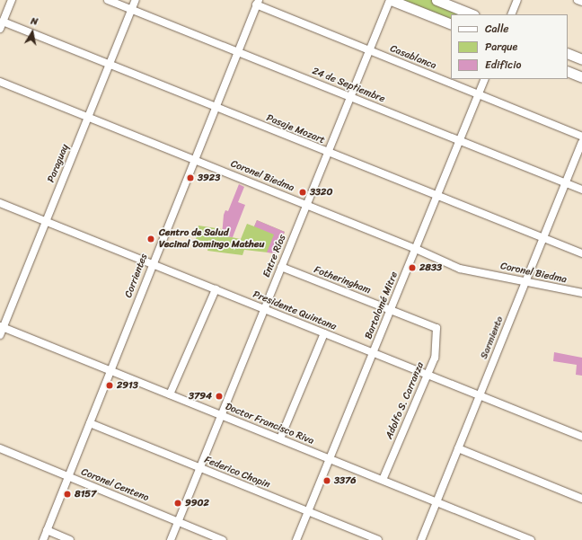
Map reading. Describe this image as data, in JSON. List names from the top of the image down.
{
  "streets": {
    "street": [
      "Casablanca",
      "24 de Septiembre",
      "Pasaje Mozart",
      "Paraguay",
      "Coronel Biedma",
      "Entre Ríos",
      "Corrientes",
      "Fotheringham",
      "Bartolomé Mitre",
      "Presidente Quintana",
      "Sarmiento",
      "Adolfo S. Carranza",
      "Doctor Francisco Riva",
      "Federico Chopin",
      "Coronel Centeno"
    ]
  },
  "crossings": [
    ["Casablanca", "Entre Ríos"],
    ["Casablanca", "Corrientes"],
    ["Casablanca", "Bartolomé Mitre"],
    ["24 de Septiembre", "Paraguay"],
    ["24 de Septiembre", "Entre Ríos"],
    ["24 de Septiembre", "Corrientes"],
    ["24 de Septiembre", "Bartolomé Mitre"],
    ["24 de Septiembre", "Sarmiento"],
    ["Pasaje Mozart", "Paraguay"],
    ["Pasaje Mozart", "Entre Ríos"],
    ["Pasaje Mozart", "Corrientes"],
    ["Pasaje Mozart", "Bartolomé Mitre"],
    ["Pasaje Mozart", "Sarmiento"],
    ["Paraguay", "Coronel Biedma"],
    ["Paraguay", "Presidente Quintana"],
    ["Paraguay", "Doctor Francisco Riva"],
    ["Coronel Biedma", "Entre Ríos"],
    ["Coronel Biedma", "Corrientes"],
    ["Coronel Biedma", "Bartolomé Mitre"],
    ["Coronel Biedma", "Sarmiento"],
    ["Entre Ríos", "Fotheringham"],
    ["Entre Ríos", "Presidente Quintana"],
    ["Entre Ríos", "Doctor Francisco Riva"],
    ["Entre Ríos", "Federico Chopin"],
    ["Entre Ríos", "Coronel Centeno"],
    ["Corrientes", "Presidente Quintana"],
    ["Corrientes", "Doctor Francisco Riva"],
    ["Corrientes", "Federico Chopin"],
    ["Corrientes", "Coronel Centeno"],
    ["Fotheringham", "Bartolomé Mitre"],
    ["Fotheringham", "Adolfo S. Carranza"],
    ["Bartolomé Mitre", "Presidente Quintana"],
    ["Bartolomé Mitre", "Doctor Francisco Riva"],
    ["Bartolomé Mitre", "Federico Chopin"],
    ["Presidente Quintana", "Sarmiento"],
    ["Presidente Quintana", "Adolfo S. Carranza"],
    ["Sarmiento", "Doctor Francisco Riva"],
    ["Adolfo S. Carranza", "Doctor Francisco Riva"]
  ],
  "places": [
    "3923",
    "3320",
    "Centro de Salud Vecinal Domingo Matheu",
    "2833",
    "2913",
    "3794",
    "3376",
    "8157",
    "9902"
  ],
  "legend": ["Calle", "Parque", "Edificio"],
  "north": "top"
}
